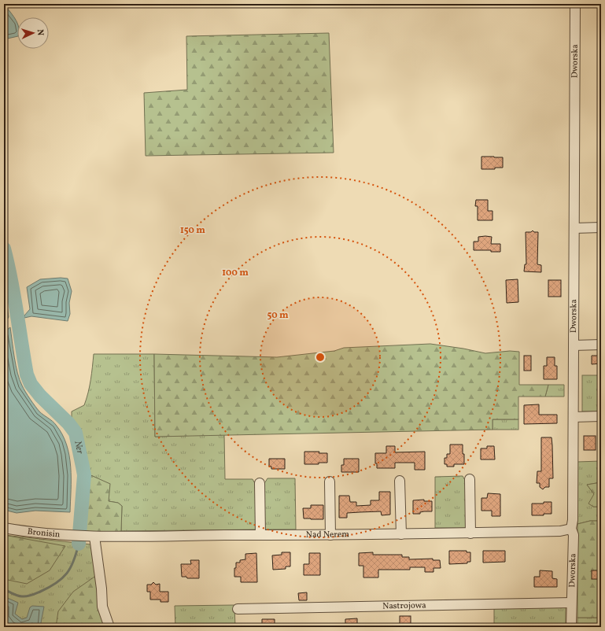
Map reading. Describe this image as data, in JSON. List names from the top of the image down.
{
  "streets": {
    "street": [
      "Dworska",
      "Bronisin",
      "Nad Nerem",
      "Nastrojowa"
    ]
  },
  "crossings": [
    ["Dworska", "Nad Nerem"],
    ["Dworska", "Nastrojowa"],
    ["Bronisin", "Nad Nerem"]
  ],
  "water": ["Ner"],
  "north": "right",
  "rings": ["150 m", "100 m", "50 m"]
}
